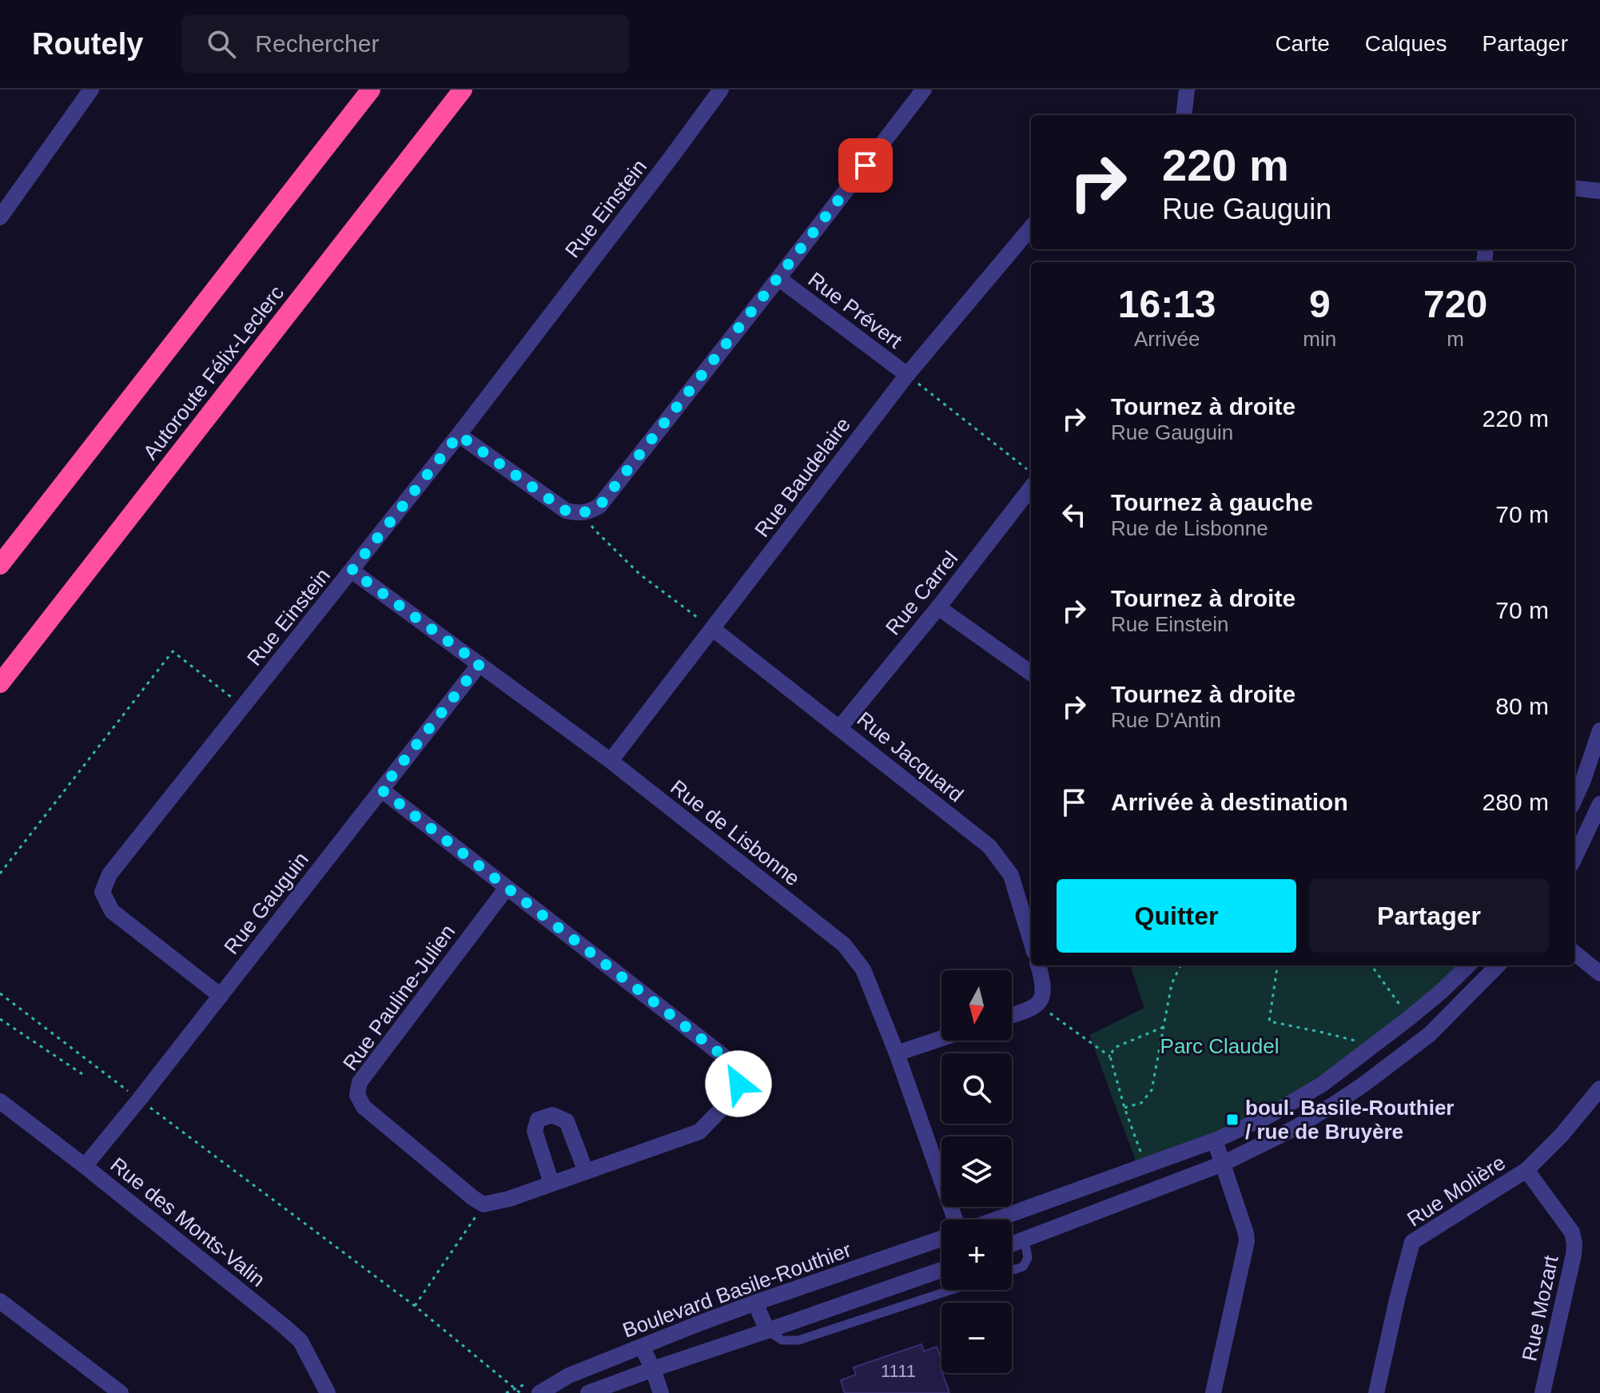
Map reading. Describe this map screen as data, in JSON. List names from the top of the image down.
{
  "streets": {
    "highway": ["Autoroute Félix-Leclerc"],
    "street": [
      "Rue Einstein",
      "Rue Prévert",
      "Rue Baudelaire",
      "Rue Carrel",
      "Rue Jacquard",
      "Rue de Lisbonne",
      "Rue Gauguin",
      "Rue Pauline-Julien",
      "Rue Molière",
      "Rue des Monts-Valin",
      "Boulevard Basile-Routhier",
      "Rue Mozart"
    ]
  },
  "crossings": [
    ["Rue Einstein", "Rue de Lisbonne"],
    ["Rue Einstein", "Rue Gauguin"],
    ["Rue Prévert", "Rue Baudelaire"],
    ["Rue Baudelaire", "Rue Jacquard"],
    ["Rue Baudelaire", "Rue de Lisbonne"],
    ["Rue Carrel", "Rue Jacquard"],
    ["Rue de Lisbonne", "Rue Gauguin"],
    ["Rue Gauguin", "Rue des Monts-Valin"],
    ["Rue Molière", "Rue Mozart"]
  ],
  "parks": ["Parc Claudel"],
  "places": {
    "transit": ["boul. Basile-Routhier / rue de Bruyère"]
  },
  "house_numbers": ["1111"],
  "north": "bottom",
  "page": {
    "header": "Routely",
    "search": "Rechercher",
    "nav": ["Carte", "Calques", "Partager"],
    "turn": ["220 m", "Rue Gauguin"],
    "eta": [
      "16:13",
      "Arrivée",
      "9",
      "min",
      "720",
      "m"
    ],
    "list": [
      {
        "name": "Tournez à droite",
        "note": "Rue Gauguin",
        "value": "220 m"
      },
      {
        "name": "Tournez à gauche",
        "note": "Rue de Lisbonne",
        "value": "70 m"
      },
      {
        "name": "Tournez à droite",
        "note": "Rue Einstein",
        "value": "70 m"
      },
      {
        "name": "Tournez à droite",
        "note": "Rue D'Antin",
        "value": "80 m"
      },
      {
        "name": "Arrivée à destination",
        "value": "280 m"
      }
    ],
    "buttons": ["Quitter", "Partager"],
    "map_buttons": ["+", "−"]
  }
}
